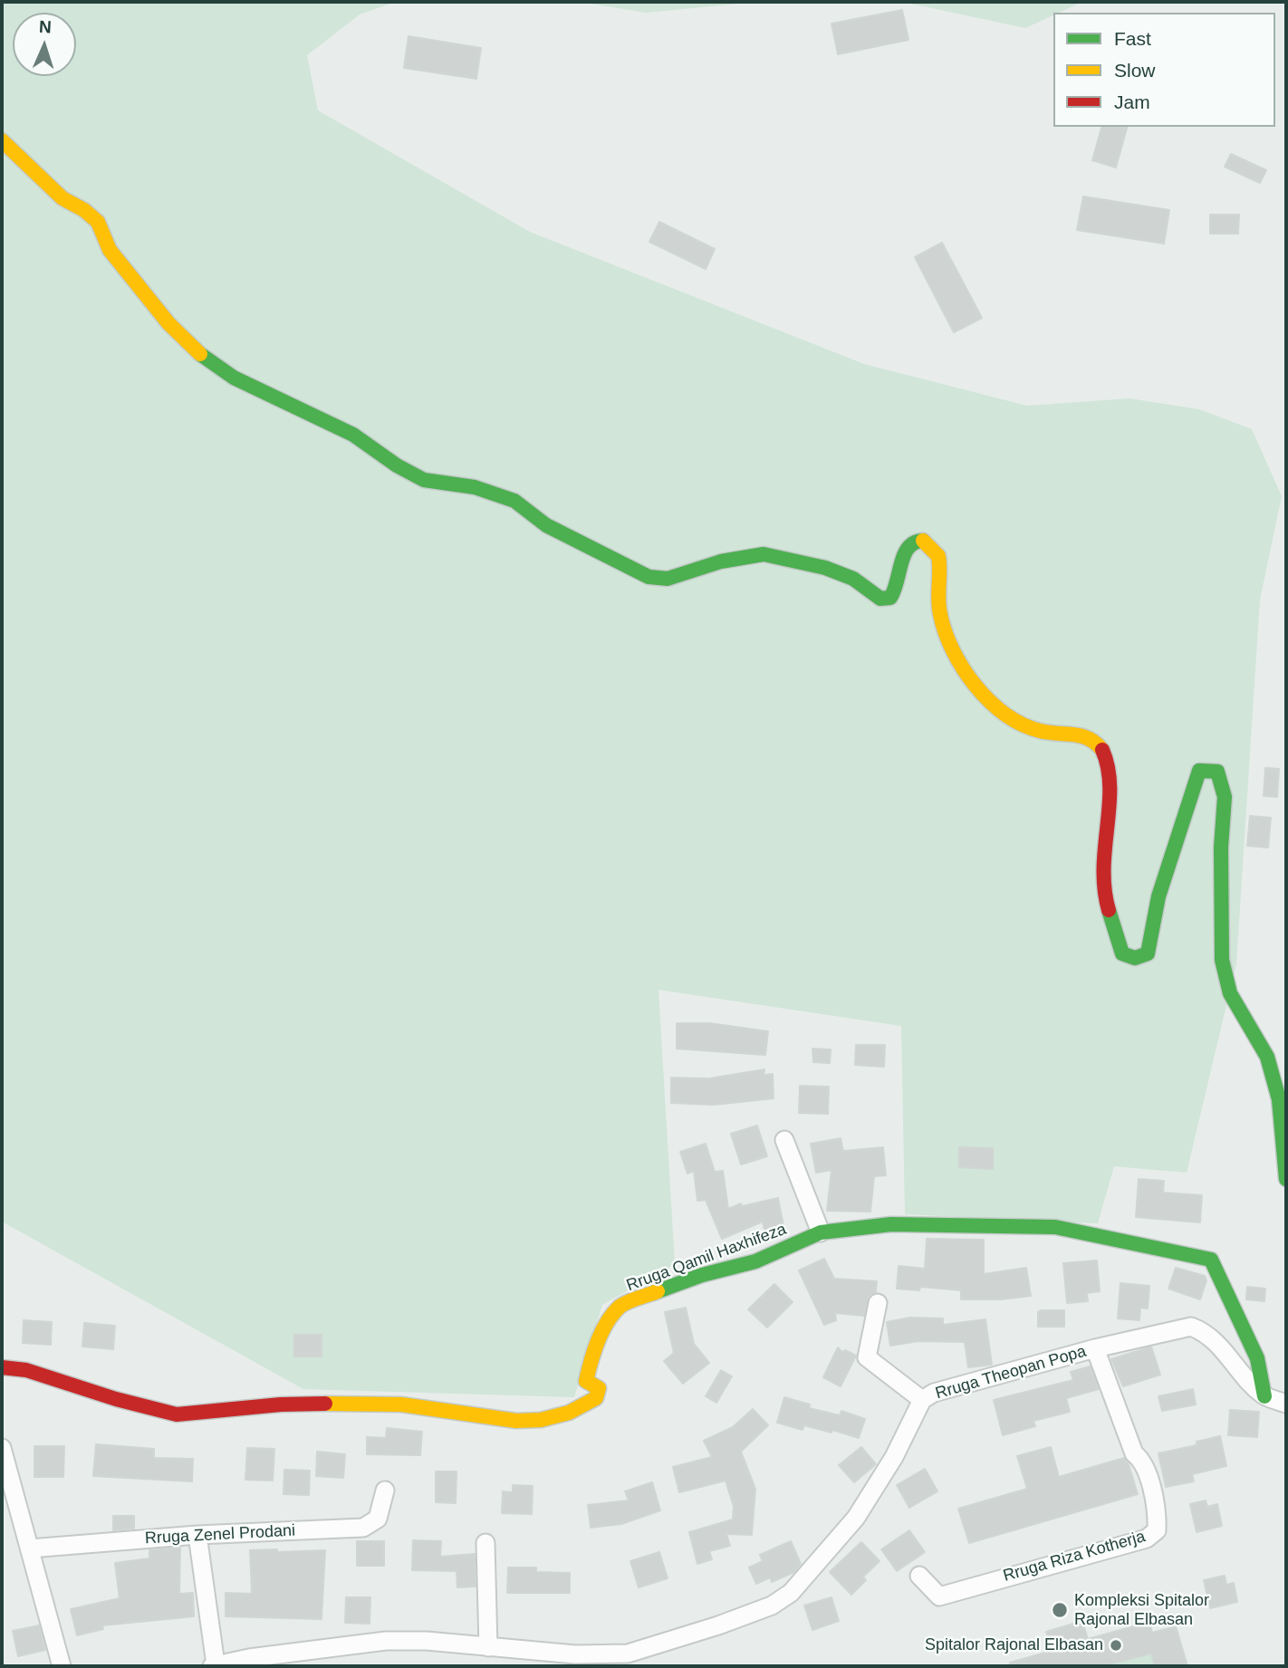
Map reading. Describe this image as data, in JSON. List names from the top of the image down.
{
  "streets": {
    "street": [
      "Rruga Qamil Haxhifeza",
      "Rruga Theopan Popa",
      "Rruga Zenel Prodani",
      "Rruga Riza Kotherja"
    ]
  },
  "crossings": [
    ["Rruga Qamil Haxhifeza", "Rruga Theopan Popa"],
    ["Rruga Theopan Popa", "Rruga Riza Kotherja"]
  ],
  "places": ["Kompleksi Spitalor Rajonal Elbasan", "Spitalor Rajonal Elbasan"],
  "legend": ["Fast", "Slow", "Jam"],
  "north": "top"
}
